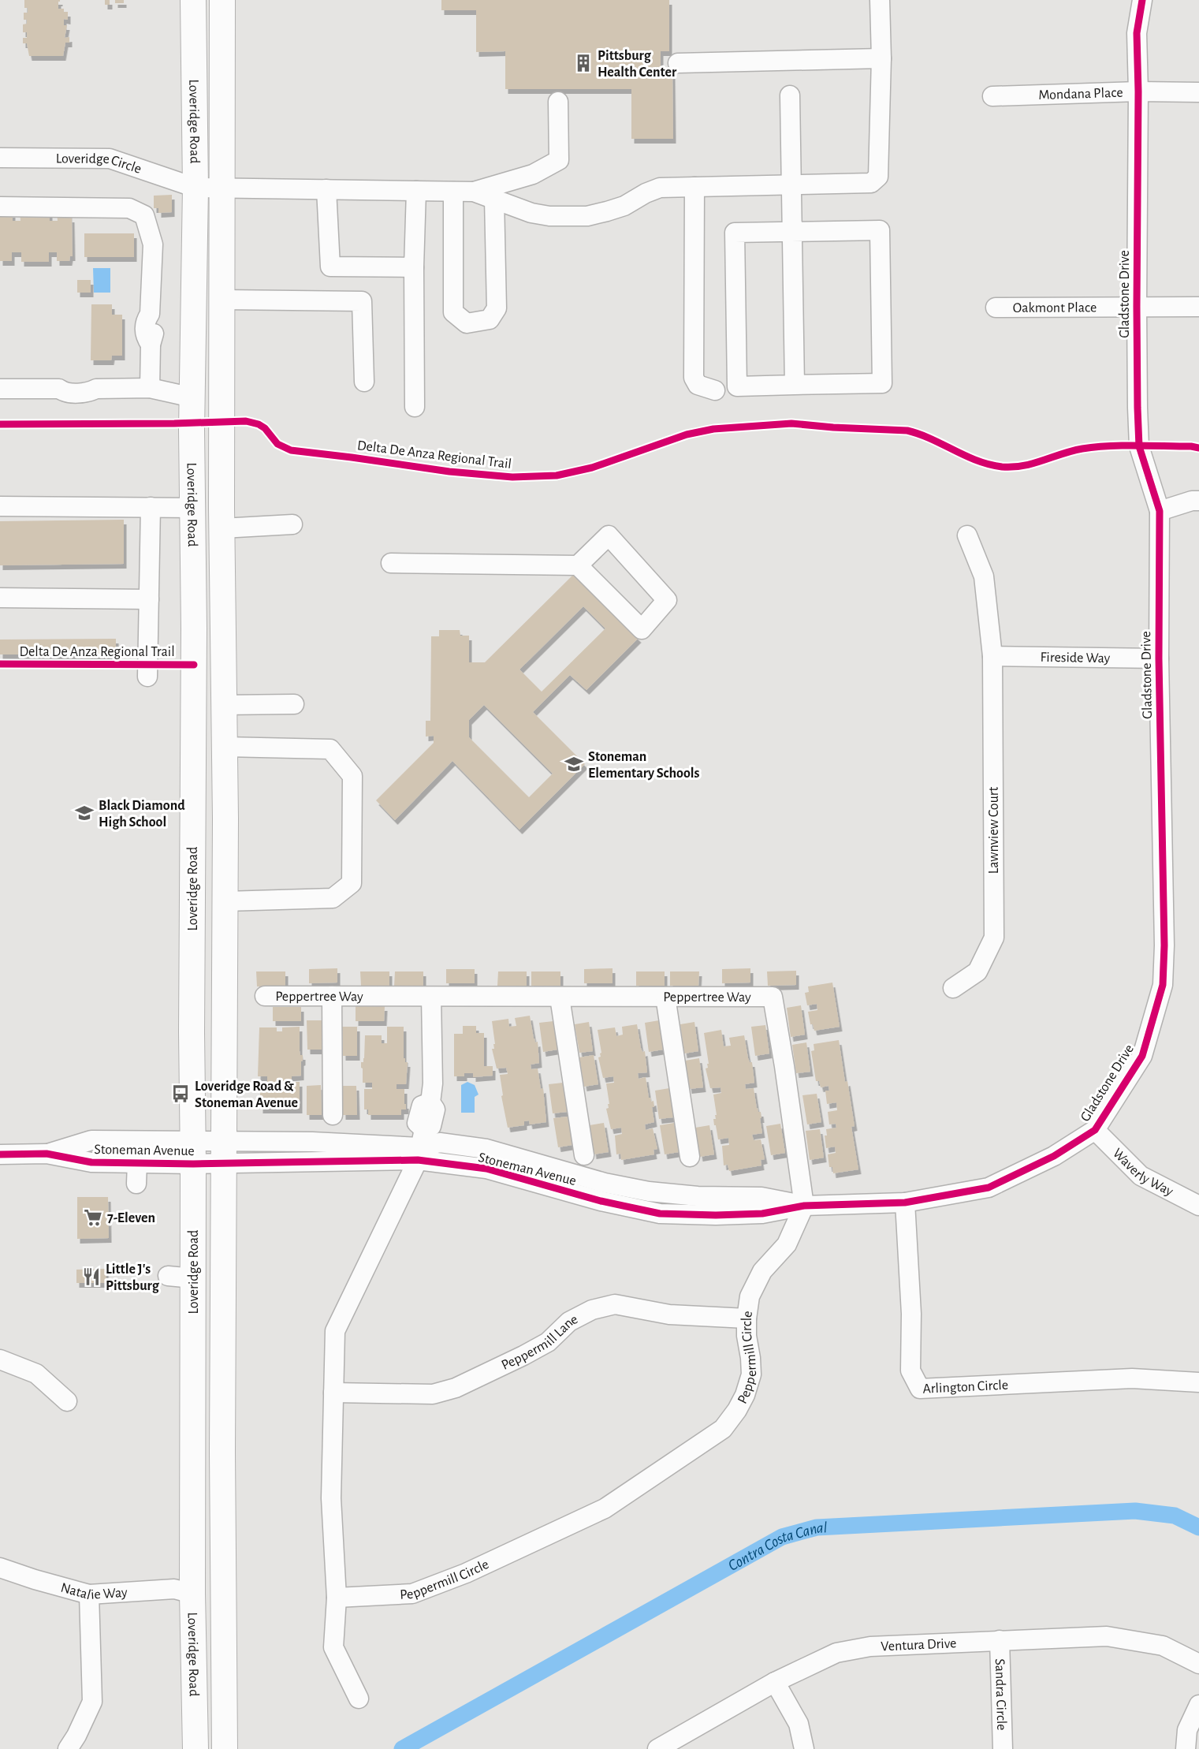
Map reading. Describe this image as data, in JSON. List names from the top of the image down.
{
  "streets": {
    "main road": ["Loveridge Road"],
    "street": [
      "Mondana Place",
      "Loveridge Circle",
      "Gladstone Drive",
      "Oakmont Place",
      "Fireside Way",
      "Lawnview Court",
      "Peppertree Way",
      "Stoneman Avenue",
      "Waverly Way",
      "Peppermill Lane",
      "Peppermill Circle",
      "Arlington Circle",
      "Natalie Way",
      "Ventura Drive",
      "Sandra Circle"
    ],
    "cycle path": ["Delta De Anza Regional Trail"]
  },
  "crossings": [
    ["Mondana Place", "Gladstone Drive"],
    ["Loveridge Road", "Loveridge Circle"],
    ["Loveridge Road", "Stoneman Avenue"],
    ["Loveridge Road", "Natalie Way"],
    ["Gladstone Drive", "Oakmont Place"],
    ["Gladstone Drive", "Fireside Way"],
    ["Gladstone Drive", "Stoneman Avenue"],
    ["Gladstone Drive", "Waverly Way"],
    ["Gladstone Drive", "Arlington Circle"],
    ["Fireside Way", "Lawnview Court"],
    ["Peppertree Way", "Stoneman Avenue"],
    ["Peppertree Way", "Peppermill Circle"],
    ["Stoneman Avenue", "Peppermill Circle"],
    ["Stoneman Avenue", "Arlington Circle"],
    ["Peppermill Lane", "Peppermill Circle"],
    ["Ventura Drive", "Sandra Circle"]
  ],
  "water": ["Contra Costa Canal"],
  "places": {
    "building": ["Pittsburg Health Center"],
    "school or university": ["Stoneman Elementary Schools", "Black Diamond High School"],
    "bus stop": ["Loveridge Road & Stoneman Avenue"],
    "supermarket": ["7-Eleven"],
    "restaurant": ["Little J's Pittsburg"]
  }
}
